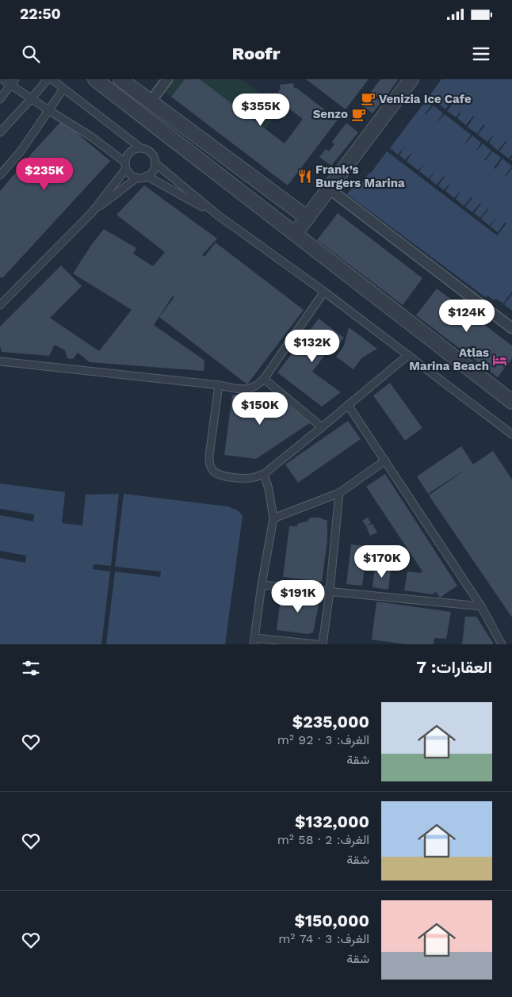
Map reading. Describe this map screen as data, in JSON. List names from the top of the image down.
{
  "places": {
    "cafe": ["Venizia Ice Cafe", "Senzo"],
    "restaurant": ["Frank’s Burgers Marina"],
    "hotel": ["Atlas Marina Beach"]
  },
  "page": {
    "status": "22:50",
    "header": "Roofr",
    "price": [
      "$355K",
      "$235K",
      "$124K",
      "$132K",
      "$150K",
      "$170K",
      "$191K"
    ],
    "heading": "العقارات: 7",
    "list": [
      {
        "name": "$235,000",
        "note": "الغرف: 3 · 92 m² · شقة"
      },
      {
        "name": "$132,000",
        "note": "الغرف: 2 · 58 m² · شقة"
      },
      {
        "name": "$150,000",
        "note": "الغرف: 3 · 74 m² · شقة"
      }
    ]
  }
}
